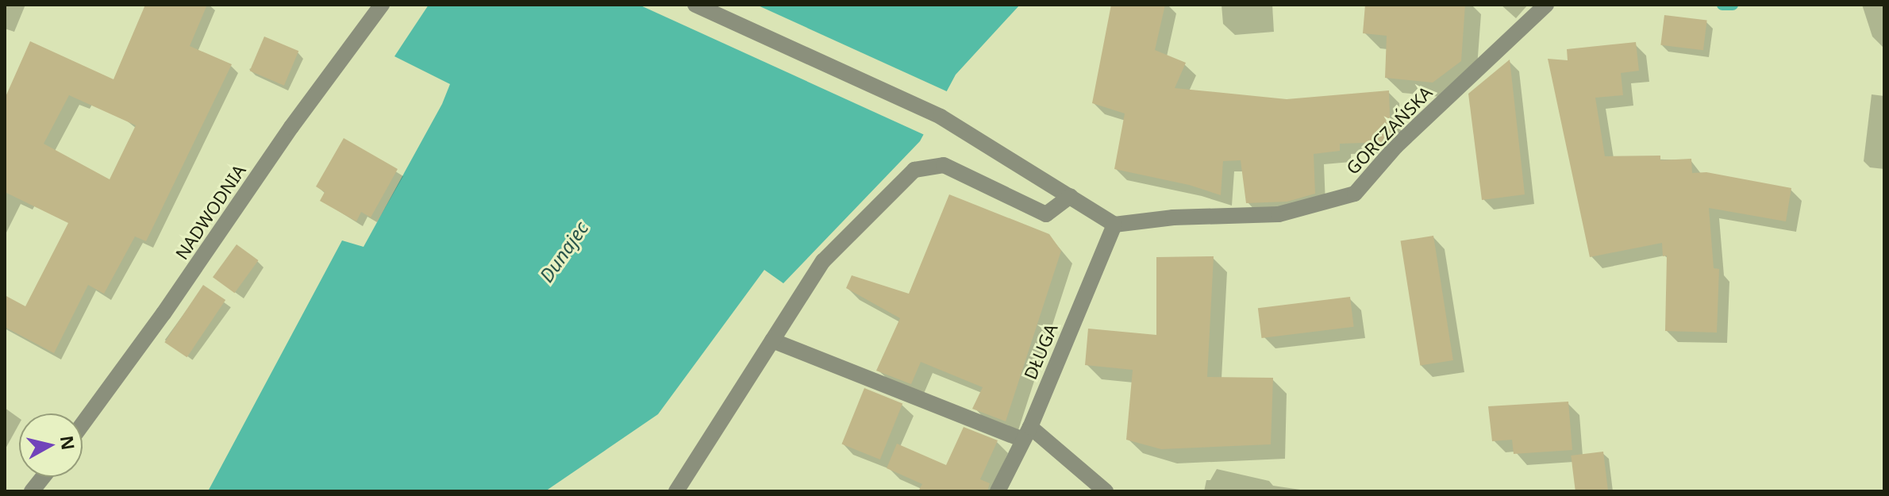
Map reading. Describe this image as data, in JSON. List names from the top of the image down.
{
  "streets": {
    "street": ["GORCZAŃSKA", "NADWODNIA", "DŁUGA"]
  },
  "crossings": [
    ["GORCZAŃSKA", "DŁUGA"]
  ],
  "water": ["Dunajec"],
  "north": "right"
}
